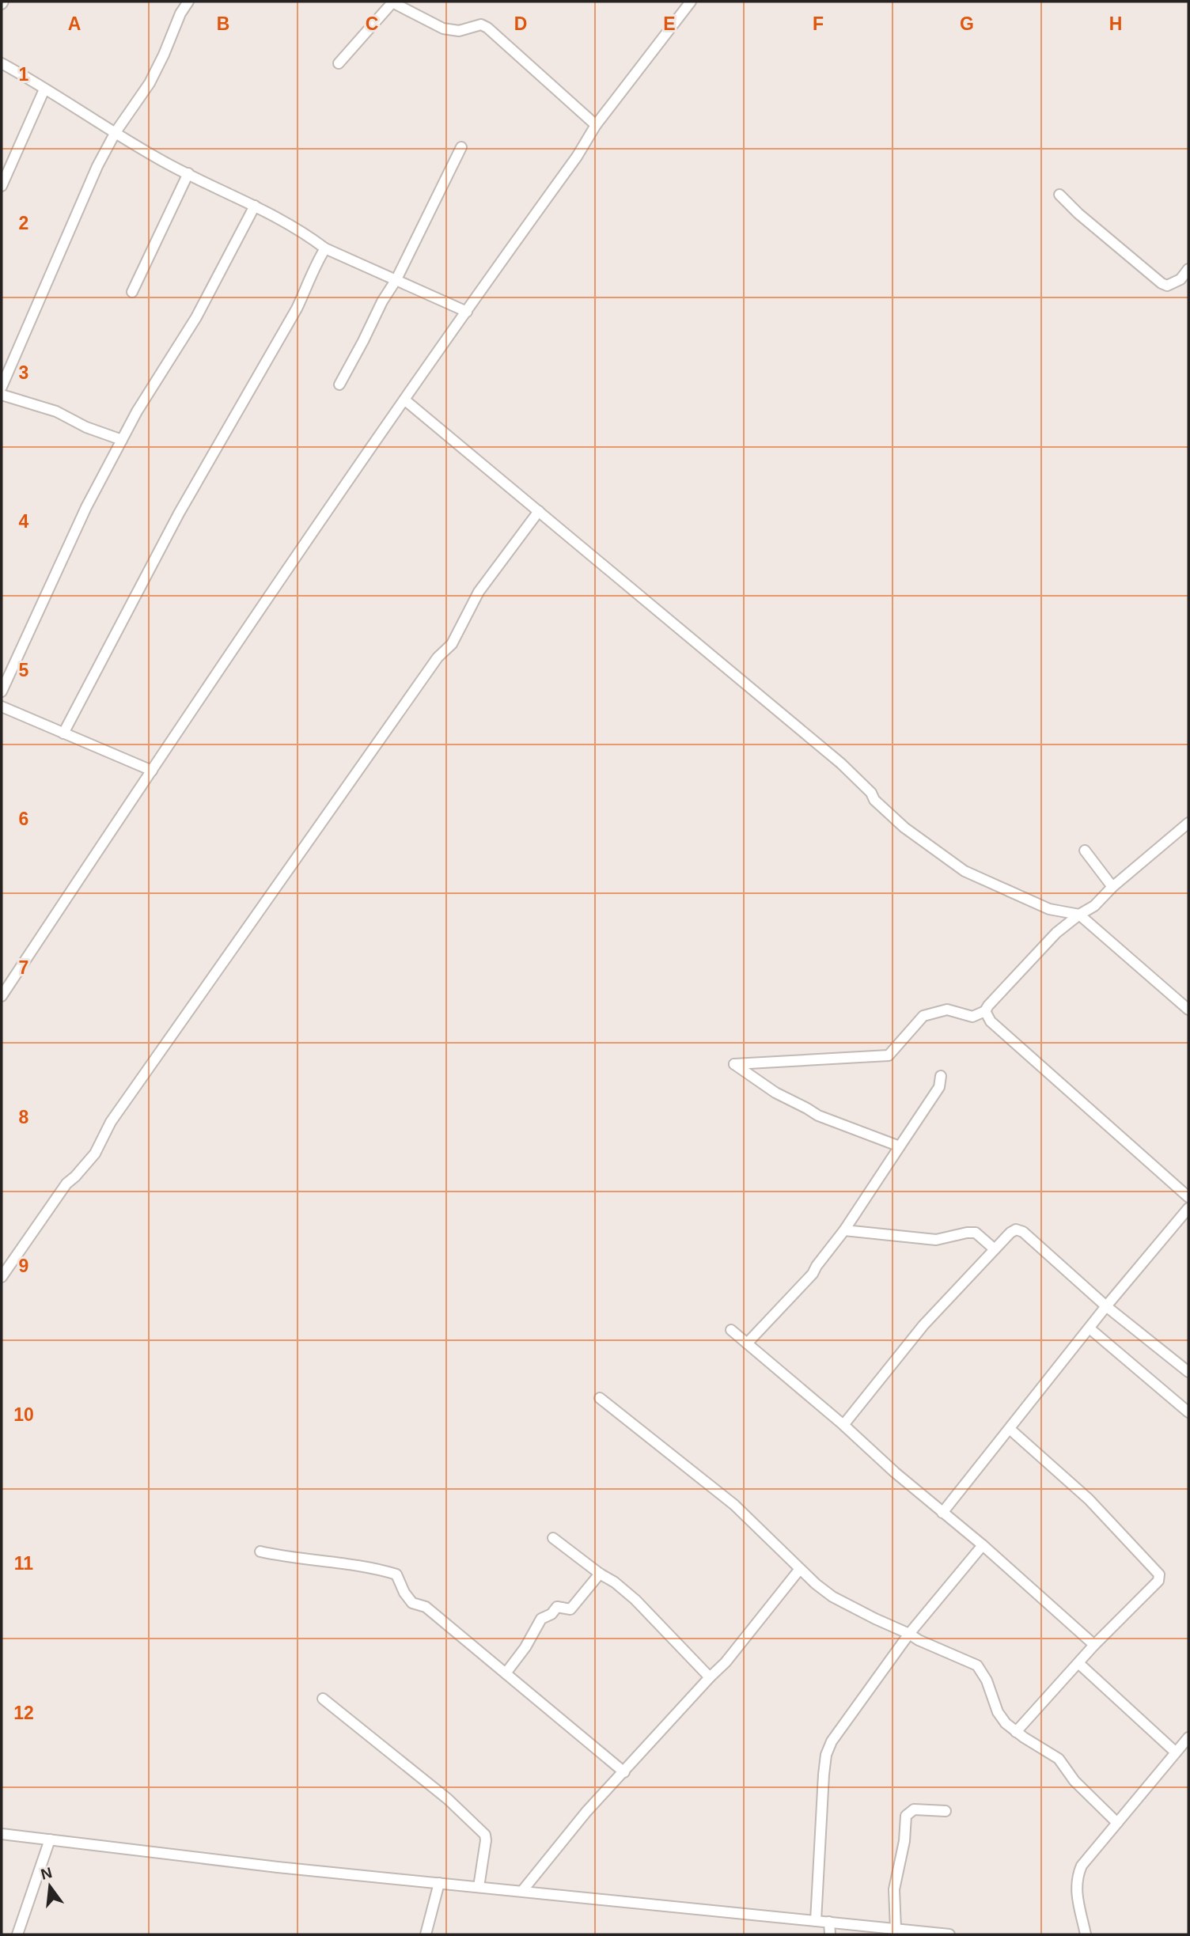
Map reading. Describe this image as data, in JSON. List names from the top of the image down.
{
  "north": "top",
  "grid": {
    "columns": [
      "A",
      "B",
      "C",
      "D",
      "E",
      "F",
      "G",
      "H"
    ],
    "rows": [
      "1",
      "2",
      "3",
      "4",
      "5",
      "6",
      "7",
      "8",
      "9",
      "10",
      "11",
      "12"
    ]
  }
}
